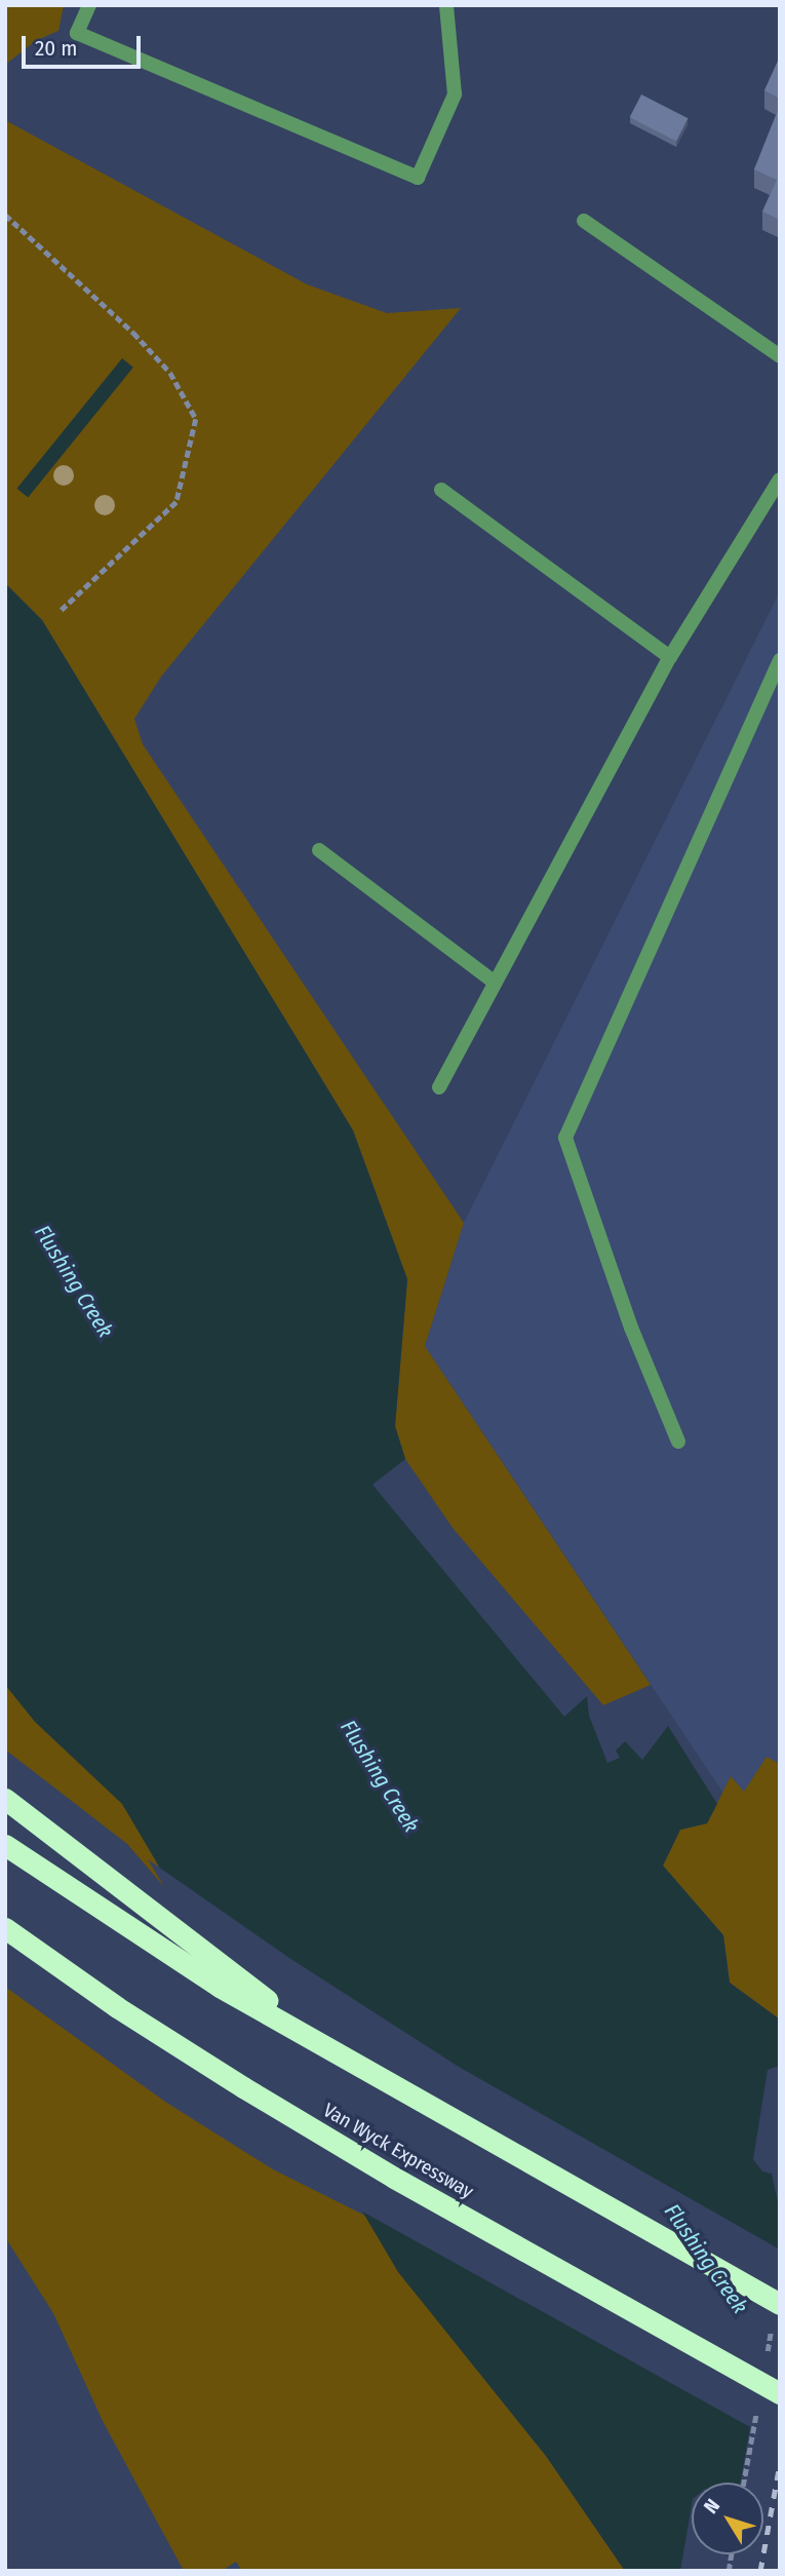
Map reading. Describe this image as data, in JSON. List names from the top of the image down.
{
  "streets": {
    "highway": ["Van Wyck Expressway"]
  },
  "water": ["Flushing Creek"],
  "scale_bar": "20 m",
  "north": "top left"
}
